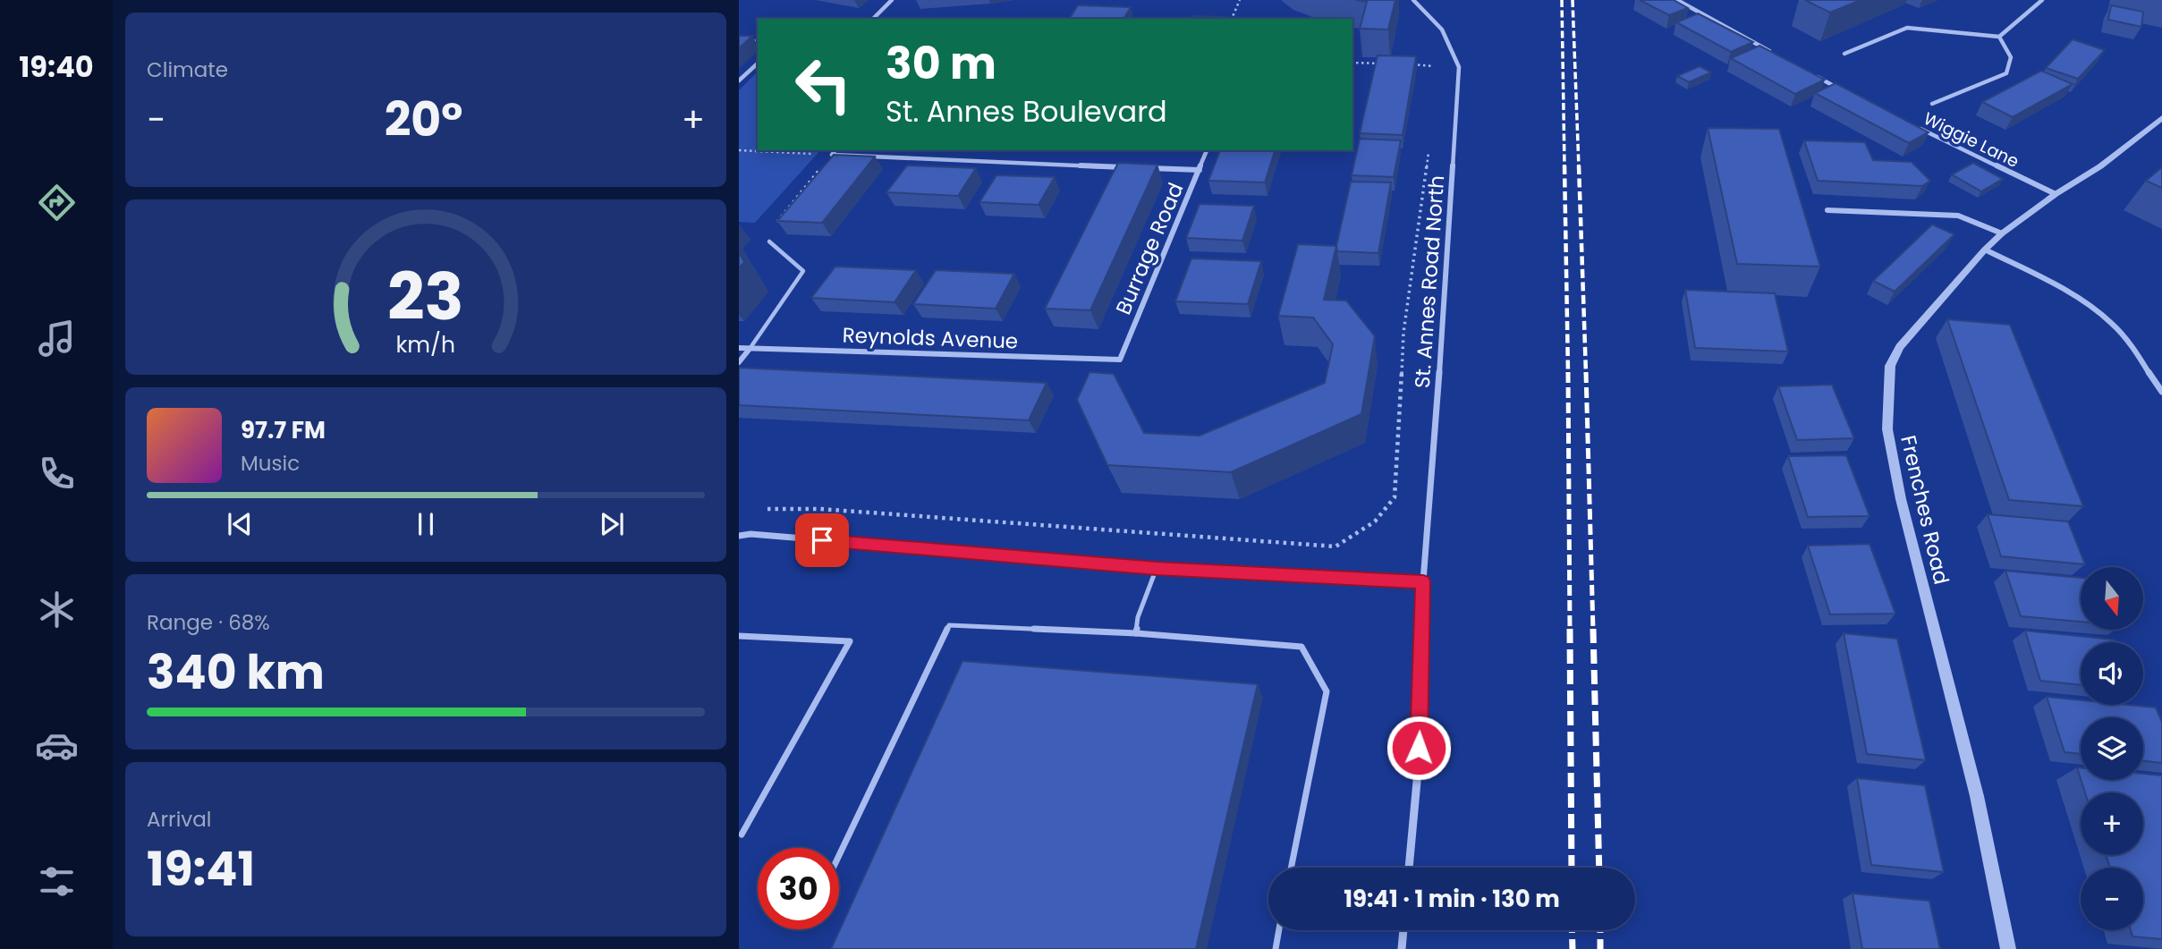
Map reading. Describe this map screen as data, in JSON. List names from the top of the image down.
{
  "streets": {
    "street": [
      "Wiggie Lane",
      "Burrage Road",
      "St. Annes Road North",
      "Reynolds Avenue",
      "Frenches Road"
    ]
  },
  "crossings": [
    ["Wiggie Lane", "Frenches Road"],
    ["Burrage Road", "Reynolds Avenue"]
  ],
  "north": "bottom",
  "page": {
    "tabs": "19:40",
    "tile": [
      "Climate",
      ["Range · 68%", "340 km"],
      ["Arrival", "19:41"]
    ],
    "turn": ["30 m", "St. Annes Boulevard"],
    "heat": ["−", "20°", "+"],
    "song": ["97.7 FM", "Music"],
    "map_buttons": ["+", "−"],
    "limit": "30",
    "trip": "19:41 · 1 min · 130 m",
    "gauge": ["23", "km/h"]
  }
}
